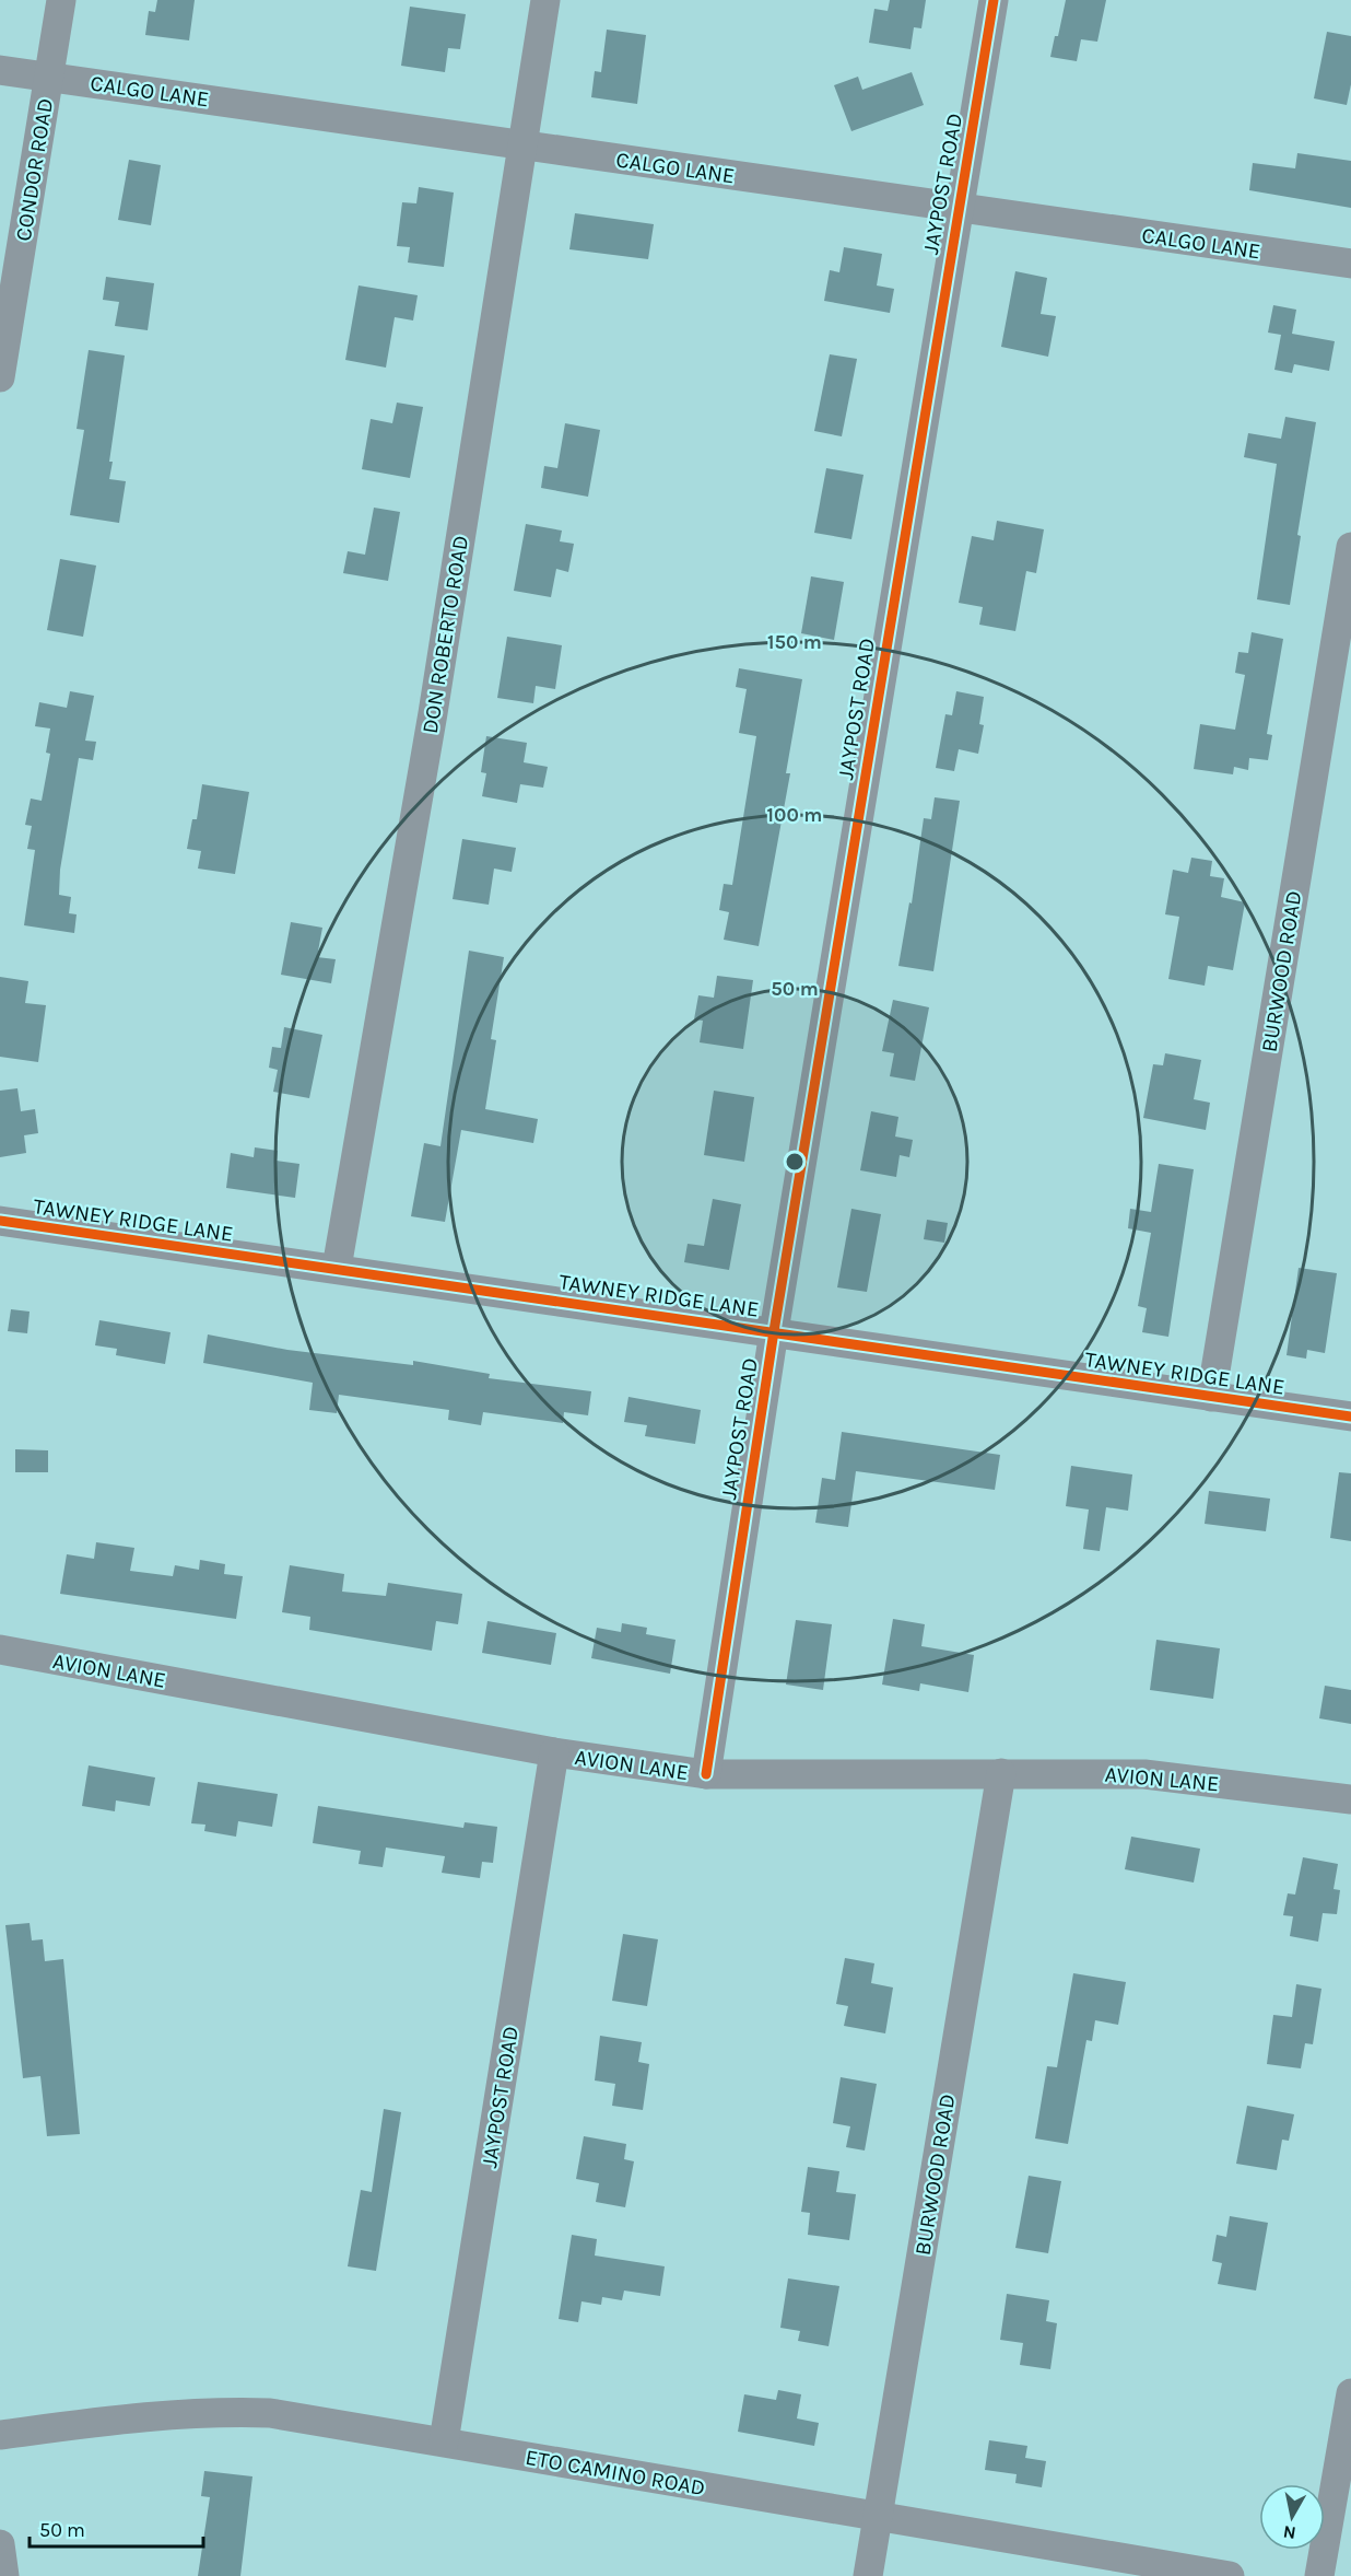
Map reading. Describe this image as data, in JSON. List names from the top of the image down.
{
  "streets": {
    "street": [
      "CALGO LANE",
      "CONDOR ROAD",
      "JAYPOST ROAD",
      "DON ROBERTO ROAD",
      "BURWOOD ROAD",
      "TAWNEY RIDGE LANE",
      "AVION LANE",
      "ETO CAMINO ROAD"
    ]
  },
  "crossings": [
    ["CALGO LANE", "CONDOR ROAD"],
    ["CALGO LANE", "JAYPOST ROAD"],
    ["CALGO LANE", "DON ROBERTO ROAD"],
    ["JAYPOST ROAD", "TAWNEY RIDGE LANE"],
    ["JAYPOST ROAD", "AVION LANE"],
    ["JAYPOST ROAD", "ETO CAMINO ROAD"],
    ["DON ROBERTO ROAD", "TAWNEY RIDGE LANE"],
    ["BURWOOD ROAD", "TAWNEY RIDGE LANE"],
    ["BURWOOD ROAD", "AVION LANE"],
    ["BURWOOD ROAD", "ETO CAMINO ROAD"]
  ],
  "scale_bar": "50 m",
  "north": "bottom",
  "rings": ["150 m", "100 m", "50 m"]
}
